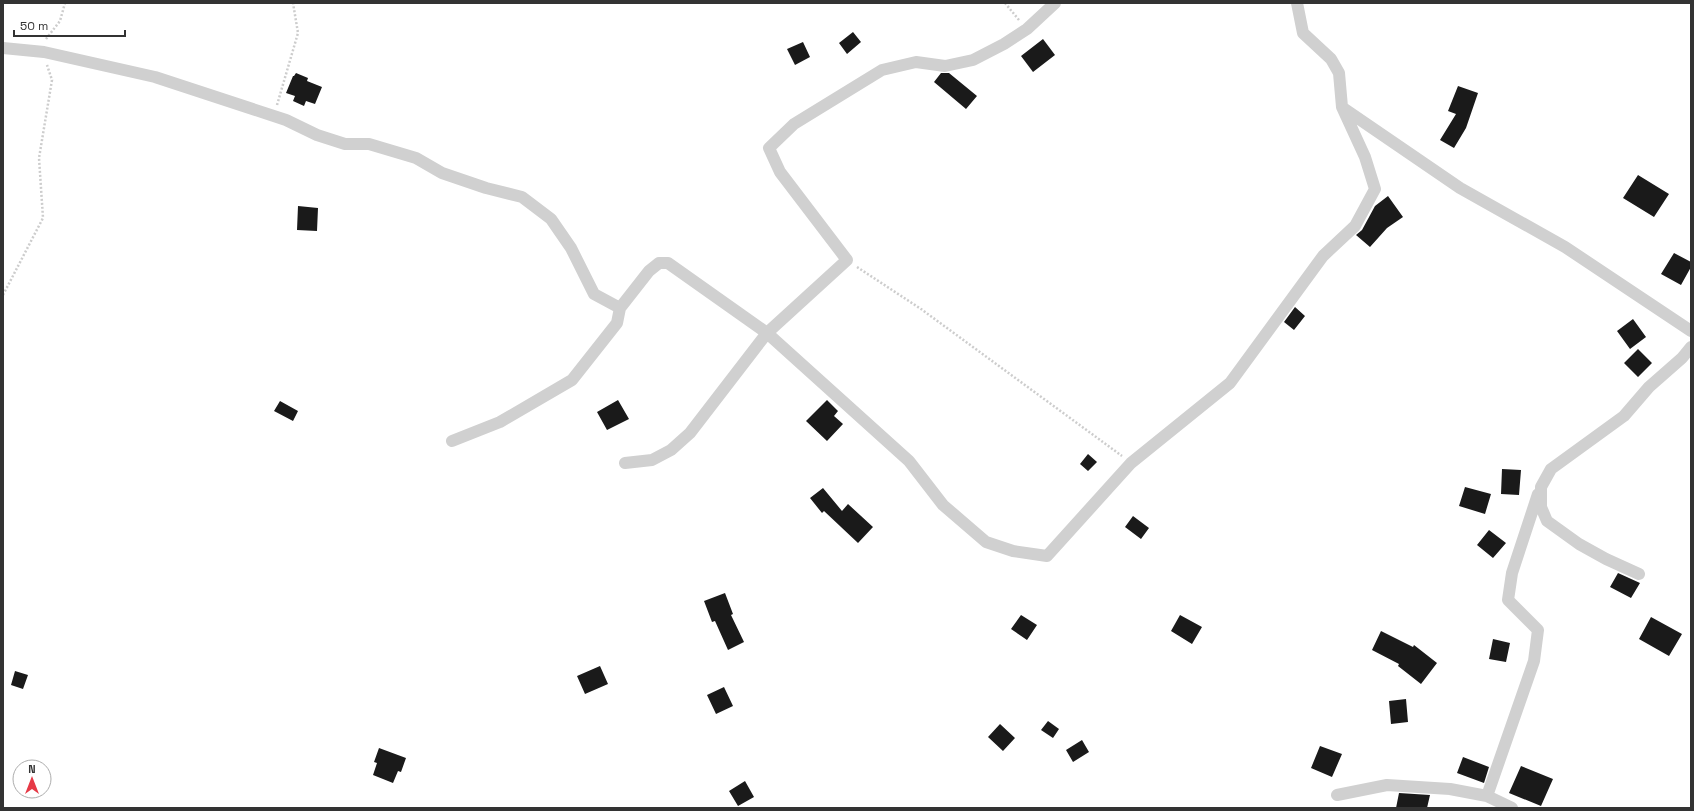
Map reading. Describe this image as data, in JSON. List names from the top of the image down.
{
  "scale_bar": "50 m",
  "north": "top"
}
